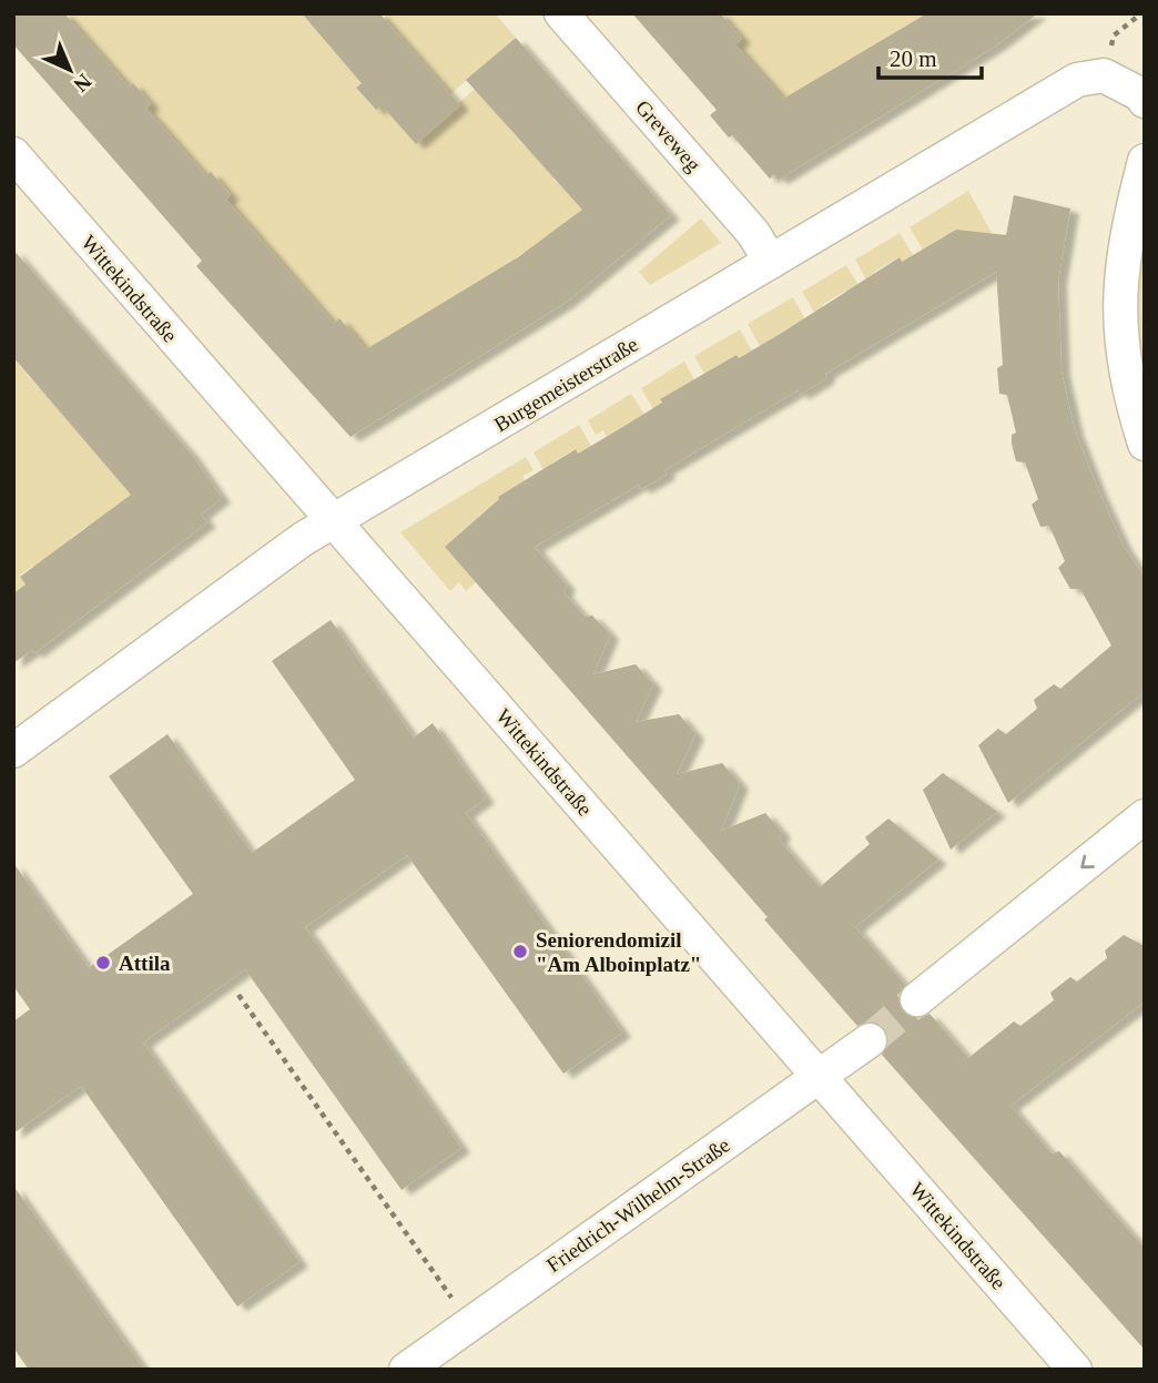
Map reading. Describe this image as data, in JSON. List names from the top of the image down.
{
  "streets": {
    "street": [
      "Greveweg",
      "Wittekindstraße",
      "Burgemeisterstraße",
      "Friedrich-Wilhelm-Straße"
    ]
  },
  "crossings": [
    ["Greveweg", "Burgemeisterstraße"],
    ["Wittekindstraße", "Burgemeisterstraße"],
    ["Wittekindstraße", "Friedrich-Wilhelm-Straße"]
  ],
  "places": ["Seniorendomizil \"Am Alboinplatz\"", "Attila"],
  "scale_bar": "20 m",
  "north": "bottom right"
}
